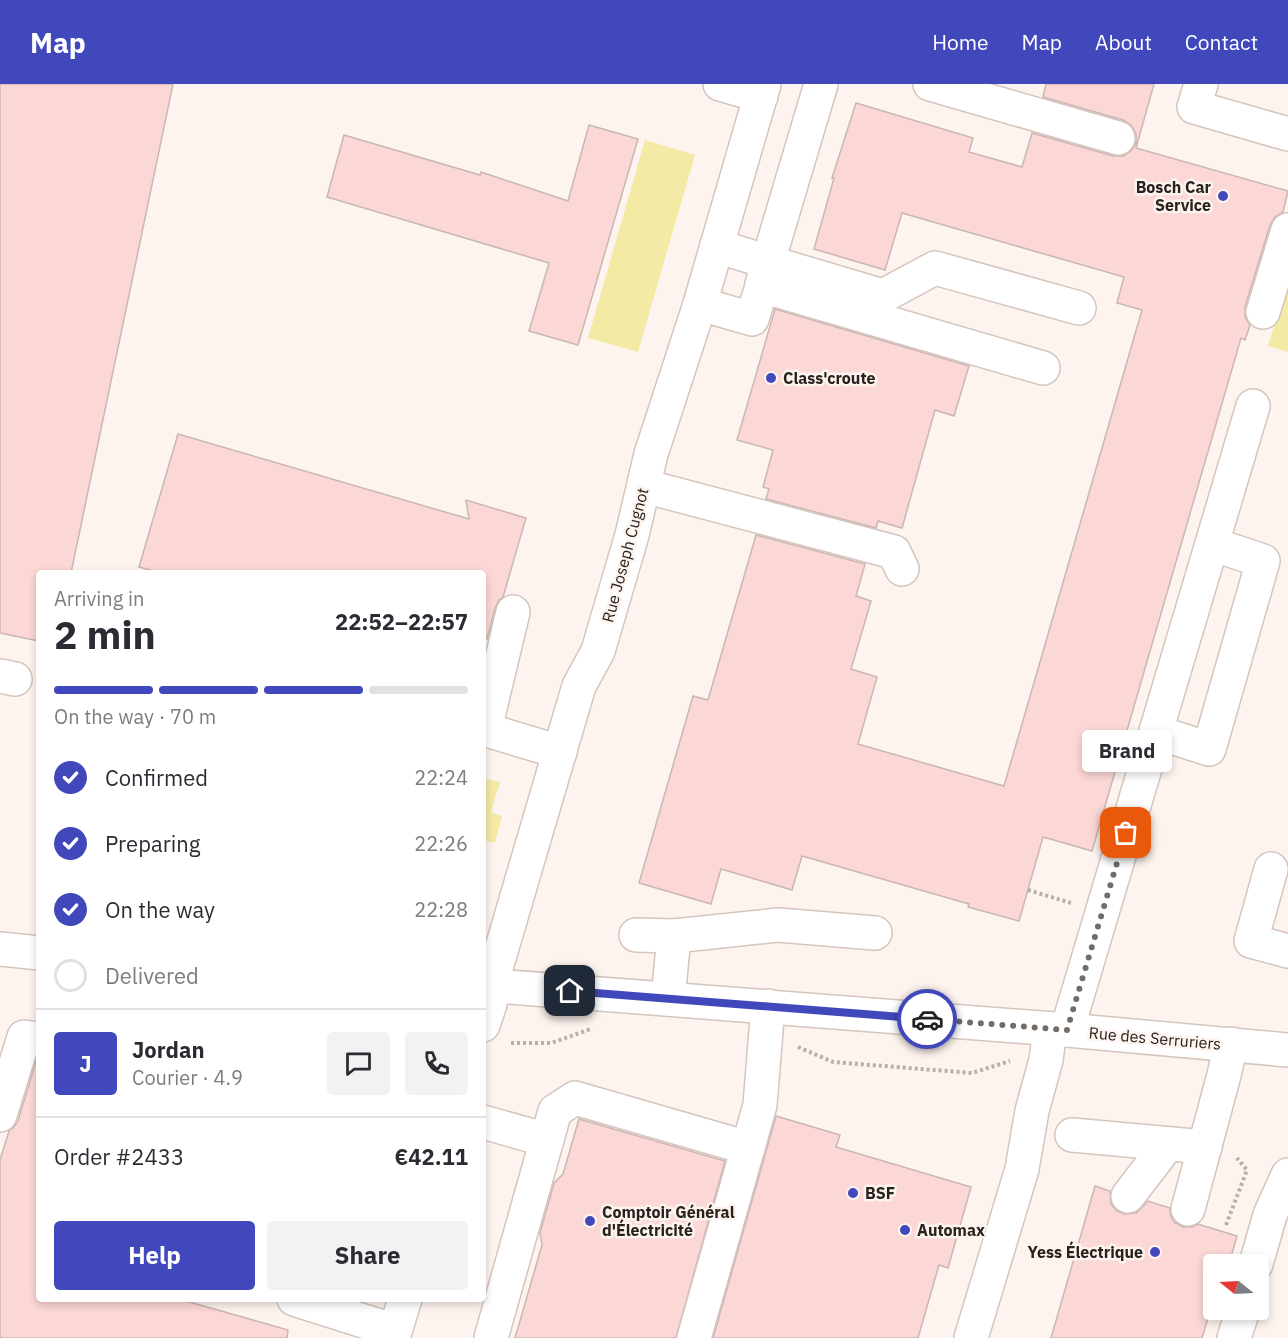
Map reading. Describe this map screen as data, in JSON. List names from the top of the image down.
{
  "streets": {
    "street": ["Rue Joseph Cugnot", "Rue des Serruriers"]
  },
  "crossings": [
    ["Rue Joseph Cugnot", "Rue des Serruriers"]
  ],
  "places": [
    "Bosch Car Service",
    "Class'croute",
    "Brand",
    "BSF",
    "Comptoir Général d'Électricité",
    "Automax",
    "Yess Électrique"
  ],
  "north": "left",
  "page": {
    "header": "Map",
    "nav": [
      "Home",
      "Map",
      "About",
      "Contact"
    ],
    "heading": ["2 min", "Arriving in", "22:52–22:57"],
    "panel": [
      "Jordan",
      "Courier · 4.9",
      "Order #2433",
      "€42.11"
    ],
    "bar": "On the way · 70 m",
    "bubble": "Brand",
    "list": [
      ["Confirmed", "22:24"],
      ["Preparing", "22:26"],
      ["On the way", "22:28"],
      "Delivered"
    ],
    "round": "J",
    "buttons": ["Help", "Share"]
  }
}
